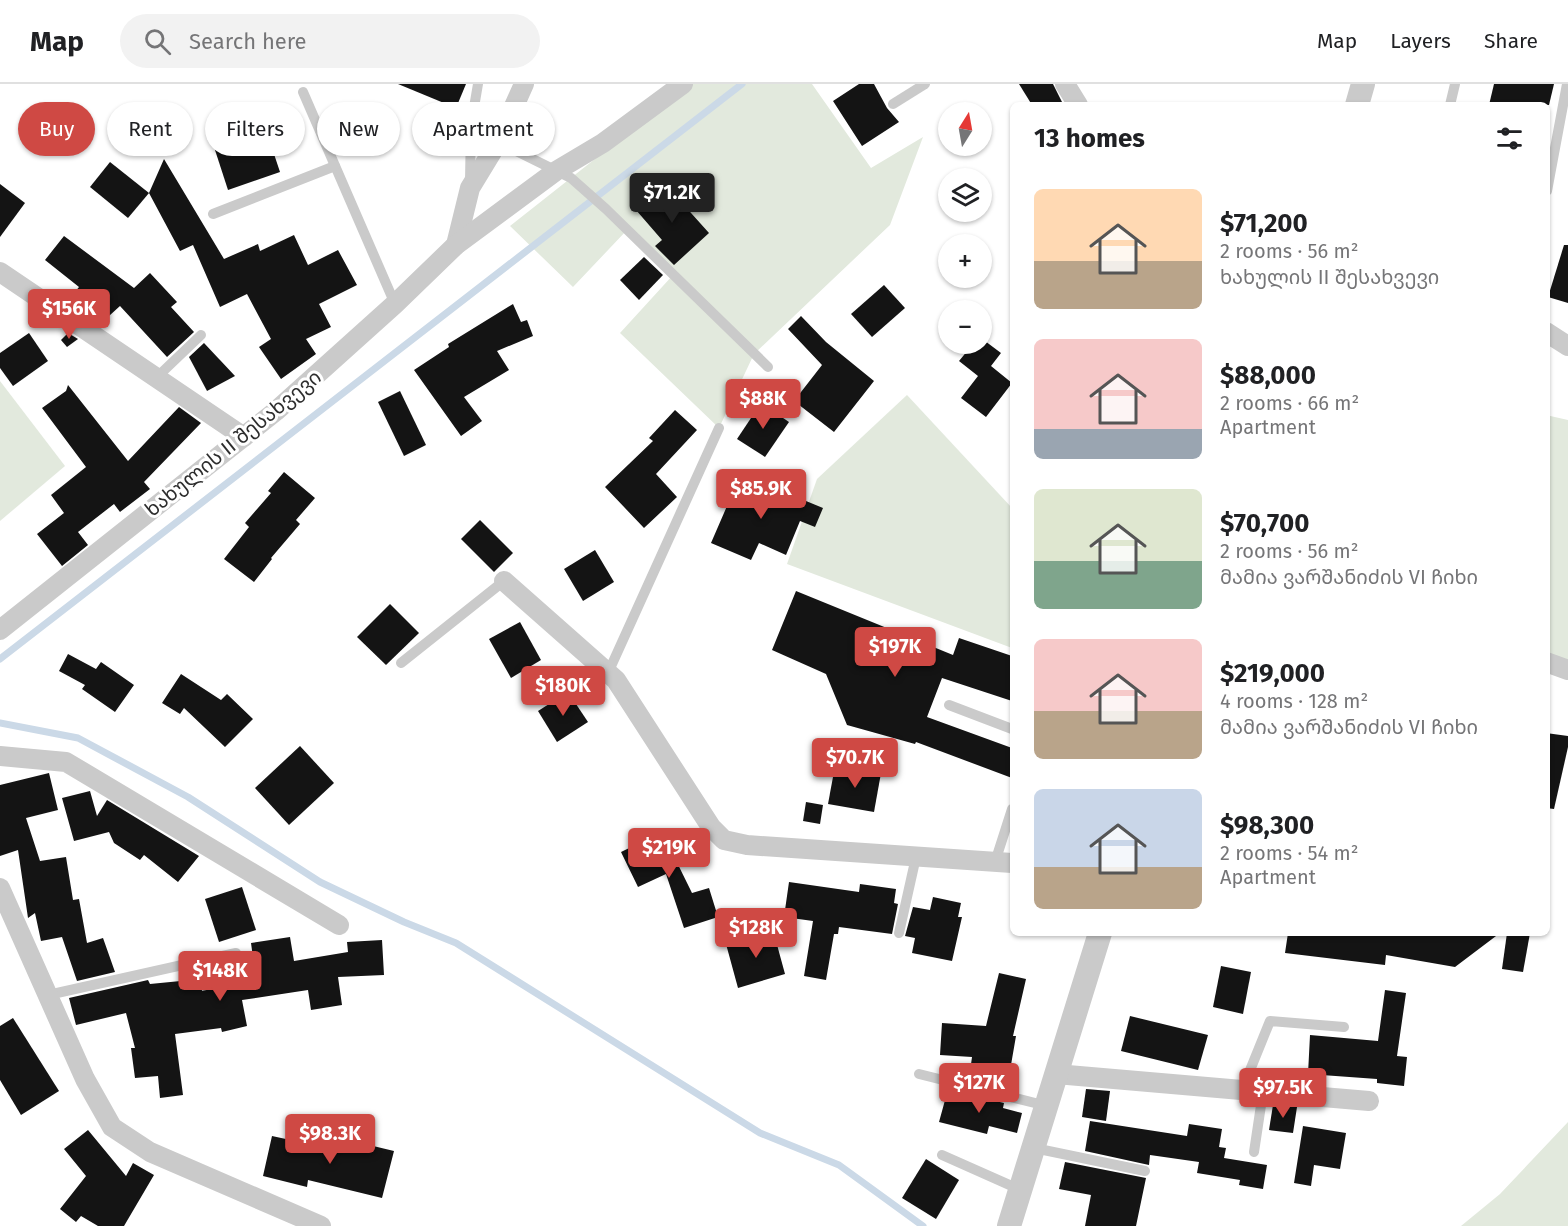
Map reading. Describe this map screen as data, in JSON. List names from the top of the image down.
{
  "streets": {
    "street": ["ხახულის II შესახვევი"]
  },
  "north": "top",
  "page": {
    "header": "Map",
    "search": "Search here",
    "nav": ["Map", "Layers", "Share"],
    "map_buttons": ["+", "−"],
    "chip": [
      "Buy",
      "Rent",
      "Filters",
      "New",
      "Apartment"
    ],
    "heading": "13 homes",
    "price": [
      "$71.2K",
      "$156K",
      "$88K",
      "$85.9K",
      "$197K",
      "$180K",
      "$70.7K",
      "$219K",
      "$128K",
      "$148K",
      "$127K",
      "$97.5K",
      "$98.3K"
    ],
    "list": [
      {
        "name": "$71,200",
        "note": "2 rooms · 56 m² · ხახულის II შესახვევი"
      },
      {
        "name": "$88,000",
        "note": "2 rooms · 66 m² · Apartment"
      },
      {
        "name": "$70,700",
        "note": "2 rooms · 56 m² · მამია ვარშანიძის VI ჩიხი"
      },
      {
        "name": "$219,000",
        "note": "4 rooms · 128 m² · მამია ვარშანიძის VI ჩიხი"
      },
      {
        "name": "$98,300",
        "note": "2 rooms · 54 m² · Apartment"
      }
    ]
  }
}
